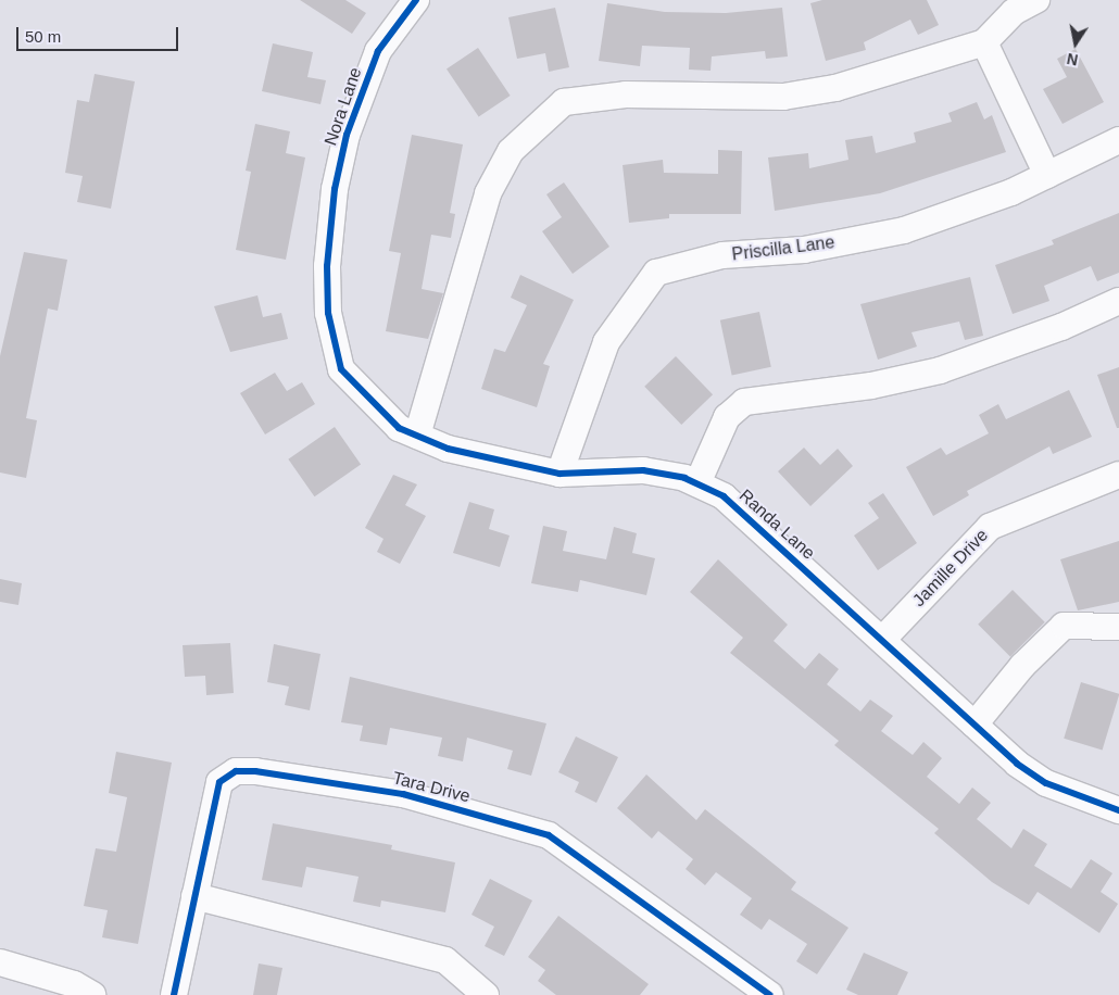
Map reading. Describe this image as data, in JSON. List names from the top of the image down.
{
  "streets": {
    "street": [
      "Nora Lane",
      "Priscilla Lane",
      "Randa Lane",
      "Jamille Drive",
      "Tara Drive"
    ]
  },
  "crossings": [
    ["Nora Lane", "Randa Lane"],
    ["Priscilla Lane", "Randa Lane"],
    ["Randa Lane", "Jamille Drive"]
  ],
  "scale_bar": "50 m",
  "north": "bottom"
}
